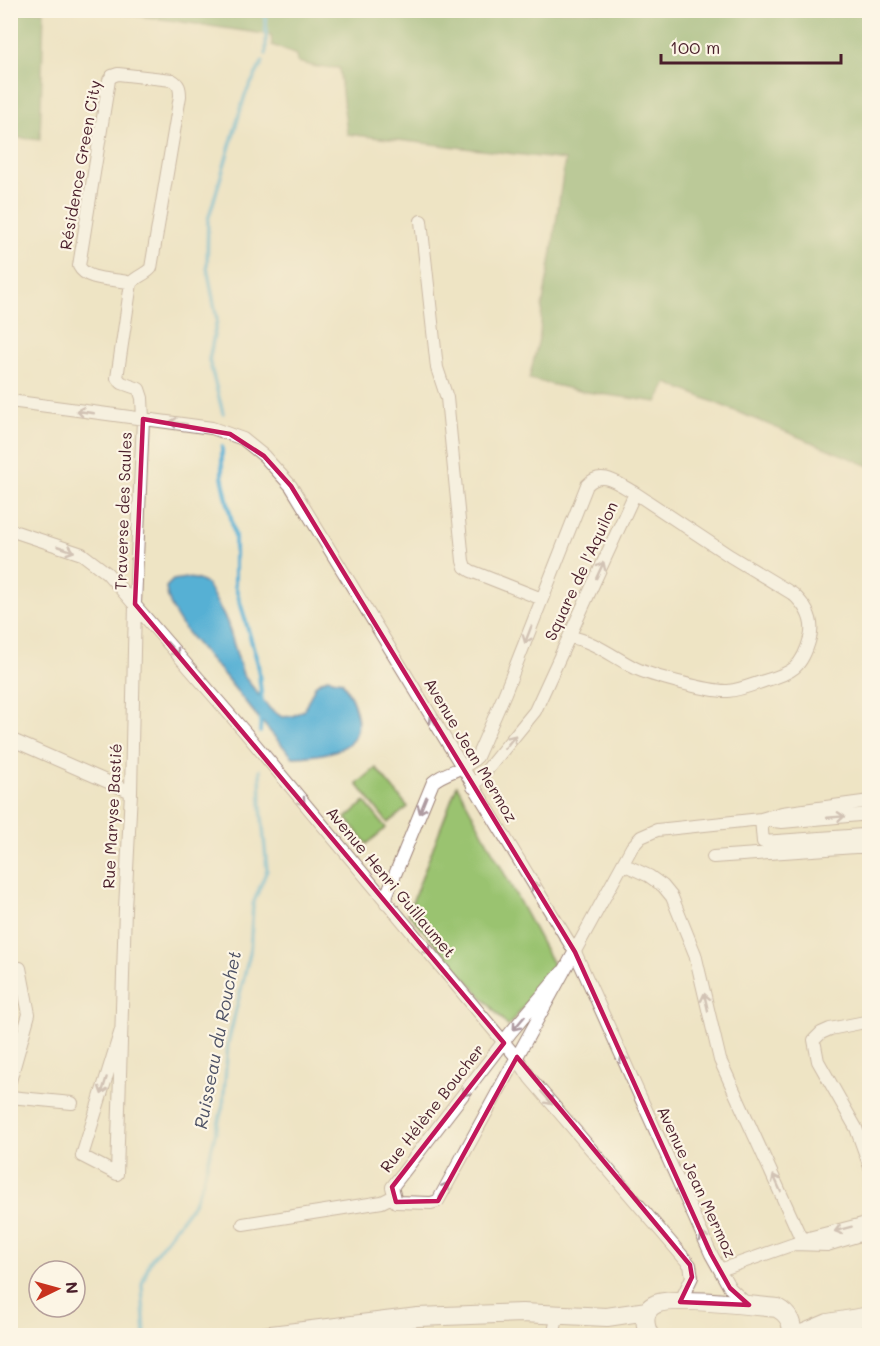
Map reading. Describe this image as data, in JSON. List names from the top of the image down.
{
  "streets": {
    "street": [
      "Résidence Green City",
      "Traverse des Saules",
      "Square de l'Aquilon",
      "Avenue Jean Mermoz",
      "Rue Maryse Bastié",
      "Avenue Henri Guillaumet",
      "Rue Hélène Boucher"
    ]
  },
  "crossings": [
    ["Traverse des Saules", "Avenue Jean Mermoz"],
    ["Traverse des Saules", "Rue Maryse Bastié"],
    ["Traverse des Saules", "Avenue Henri Guillaumet"],
    ["Square de l'Aquilon", "Avenue Jean Mermoz"],
    ["Rue Maryse Bastié", "Avenue Henri Guillaumet"],
    ["Avenue Henri Guillaumet", "Rue Hélène Boucher"]
  ],
  "one_way": ["Avenue Jean Mermoz", "Avenue Henri Guillaumet"],
  "water": ["Ruisseau du Rouchet"],
  "scale_bar": "100 m",
  "north": "right"
}
